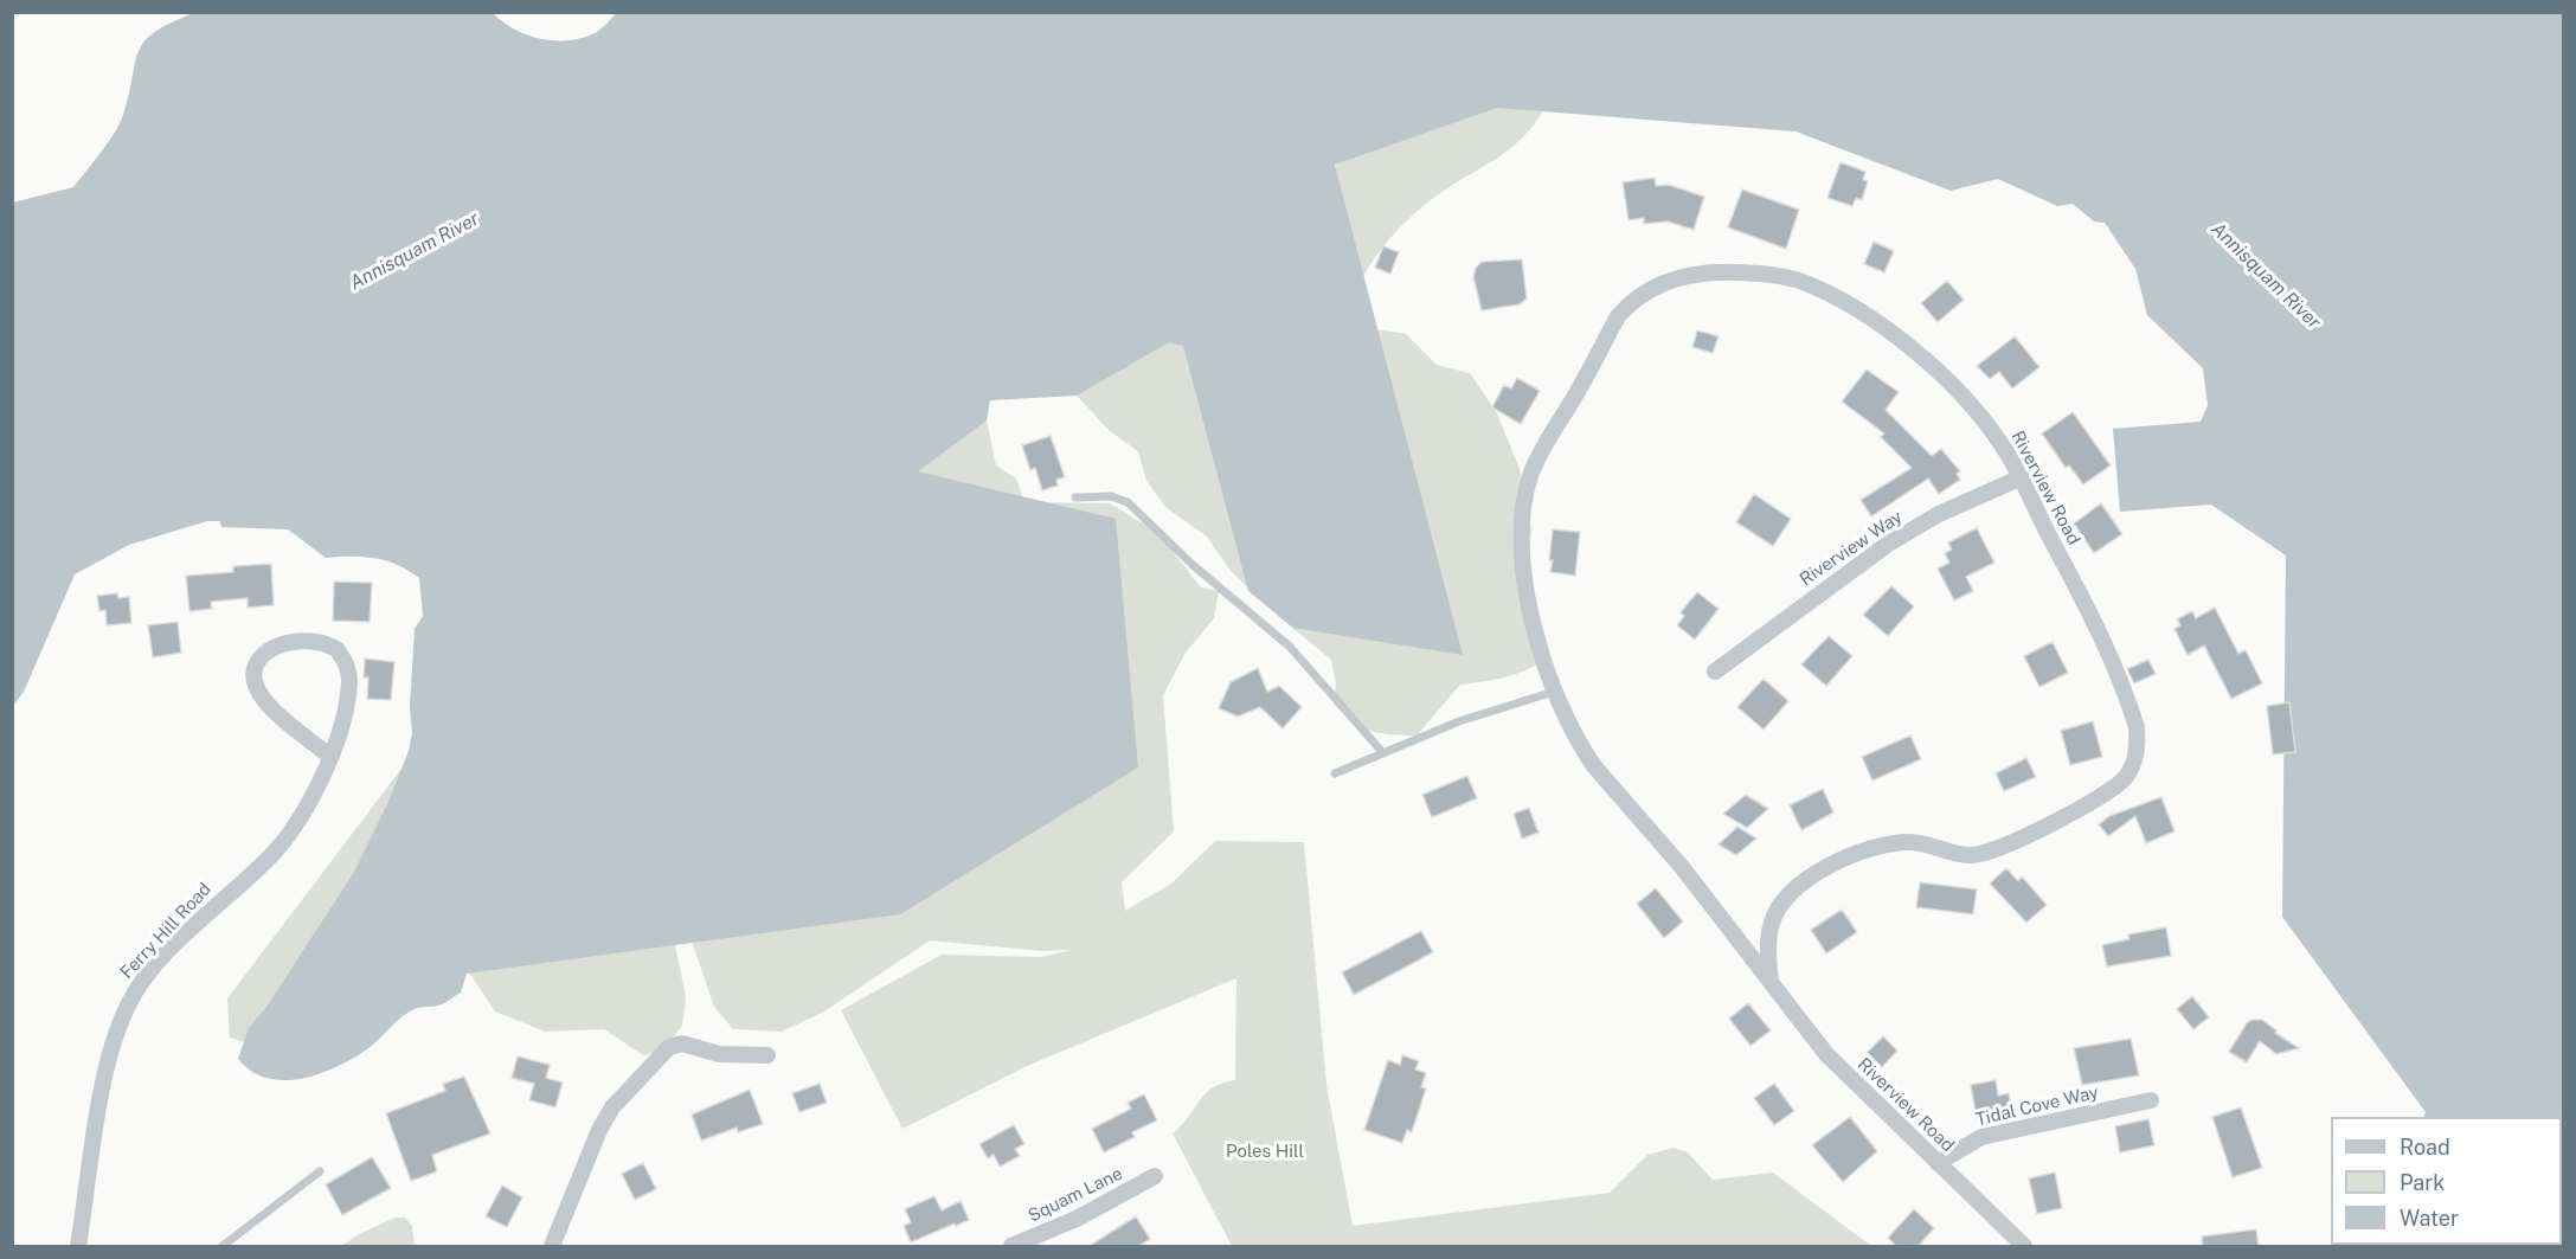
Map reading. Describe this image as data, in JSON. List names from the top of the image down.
{
  "streets": {
    "street": [
      "Riverview Road",
      "Riverview Way",
      "Ferry Hill Road",
      "Tidal Cove Way",
      "Squam Lane"
    ]
  },
  "crossings": [
    ["Riverview Road", "Riverview Way"],
    ["Riverview Road", "Tidal Cove Way"]
  ],
  "water": ["Annisquam River"],
  "parks": ["Poles Hill"],
  "legend": ["Road", "Park", "Water"]
}
